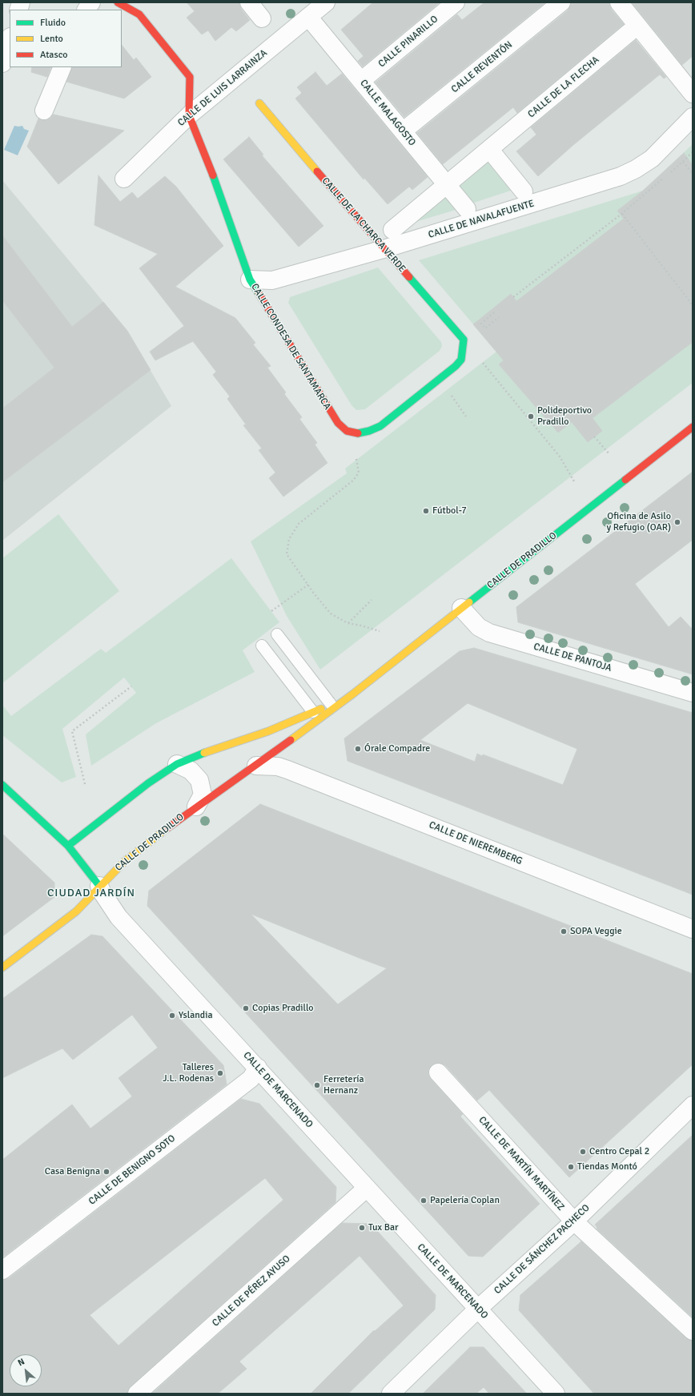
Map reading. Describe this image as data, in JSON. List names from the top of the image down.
{
  "streets": {
    "street": [
      "CALLE PINARILLO",
      "CALLE REVENTÓN",
      "CALLE DE LA FLECHA",
      "CALLE DE LUIS LARRAINZA",
      "CALLE MALAGOSTO",
      "CALLE DE NAVALAFUENTE",
      "CALLE DE LA CHARCA VERDE",
      "CALLE CONDESA DE SANTAMARCA",
      "CALLE DE PRADILLO",
      "CALLE DE PANTOJA",
      "CALLE DE NIEREMBERG",
      "CALLE DE MARCENADO",
      "CALLE DE MARTÍN MARTÍNEZ",
      "CALLE DE BENIGNO SOTO",
      "CALLE DE SÁNCHEZ PACHECO",
      "CALLE DE PÉREZ AYUSO"
    ]
  },
  "crossings": [
    ["CALLE PINARILLO", "CALLE MALAGOSTO"],
    ["CALLE REVENTÓN", "CALLE MALAGOSTO"],
    ["CALLE DE LA FLECHA", "CALLE MALAGOSTO"],
    ["CALLE DE LUIS LARRAINZA", "CALLE MALAGOSTO"],
    ["CALLE DE LUIS LARRAINZA", "CALLE CONDESA DE SANTAMARCA"],
    ["CALLE DE NAVALAFUENTE", "CALLE DE LA CHARCA VERDE"],
    ["CALLE DE NAVALAFUENTE", "CALLE CONDESA DE SANTAMARCA"],
    ["CALLE DE LA CHARCA VERDE", "CALLE CONDESA DE SANTAMARCA"],
    ["CALLE DE PRADILLO", "CALLE DE PANTOJA"],
    ["CALLE DE PRADILLO", "CALLE DE NIEREMBERG"],
    ["CALLE DE PRADILLO", "CALLE DE MARCENADO"],
    ["CALLE DE MARCENADO", "CALLE DE BENIGNO SOTO"],
    ["CALLE DE MARCENADO", "CALLE DE SÁNCHEZ PACHECO"],
    ["CALLE DE MARCENADO", "CALLE DE PÉREZ AYUSO"],
    ["CALLE DE MARTÍN MARTÍNEZ", "CALLE DE SÁNCHEZ PACHECO"]
  ],
  "districts": ["CIUDAD JARDÍN"],
  "places": [
    "Polideportivo Pradillo",
    "Fútbol-7",
    "Oficina de Asilo y Refugio (OAR)",
    "Órale Compadre",
    "SOPA Veggie",
    "Copias Pradillo",
    "Yslandia",
    "Talleres J.L. Rodenas",
    "Ferretería Hernanz",
    "Centro Cepal 2",
    "Tiendas Montó",
    "Casa Benigna",
    "Papelería Coplan",
    "Tux Bar"
  ],
  "legend": ["Fluido", "Lento", "Atasco"],
  "north": "top left"
}
